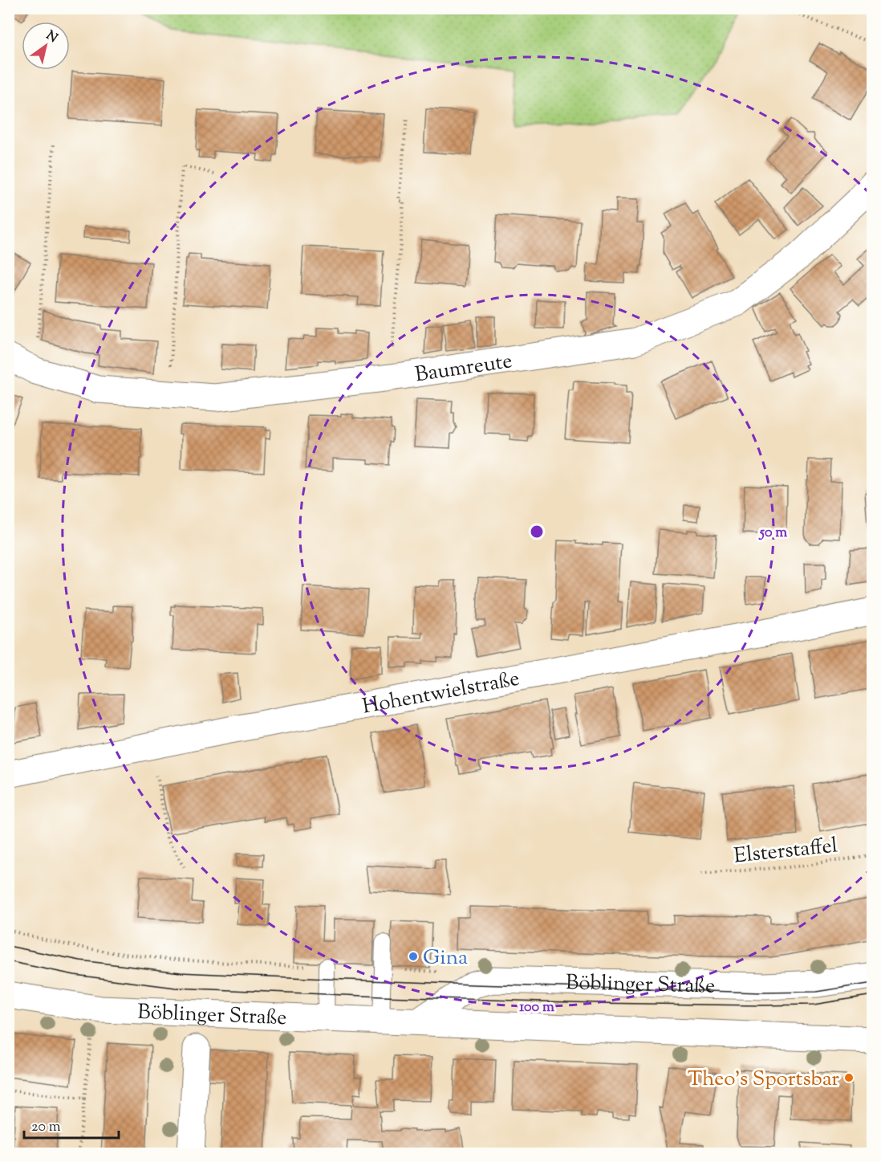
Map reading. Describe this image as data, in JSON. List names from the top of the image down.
{
  "streets": {
    "street": ["Baumreute", "Hohentwielstraße", "Böblinger Straße"],
    "path": ["Elsterstaffel"]
  },
  "places": ["Gina", "Theo's Sportsbar"],
  "scale_bar": "20 m",
  "north": "top right",
  "rings": ["50 m", "100 m"]
}
